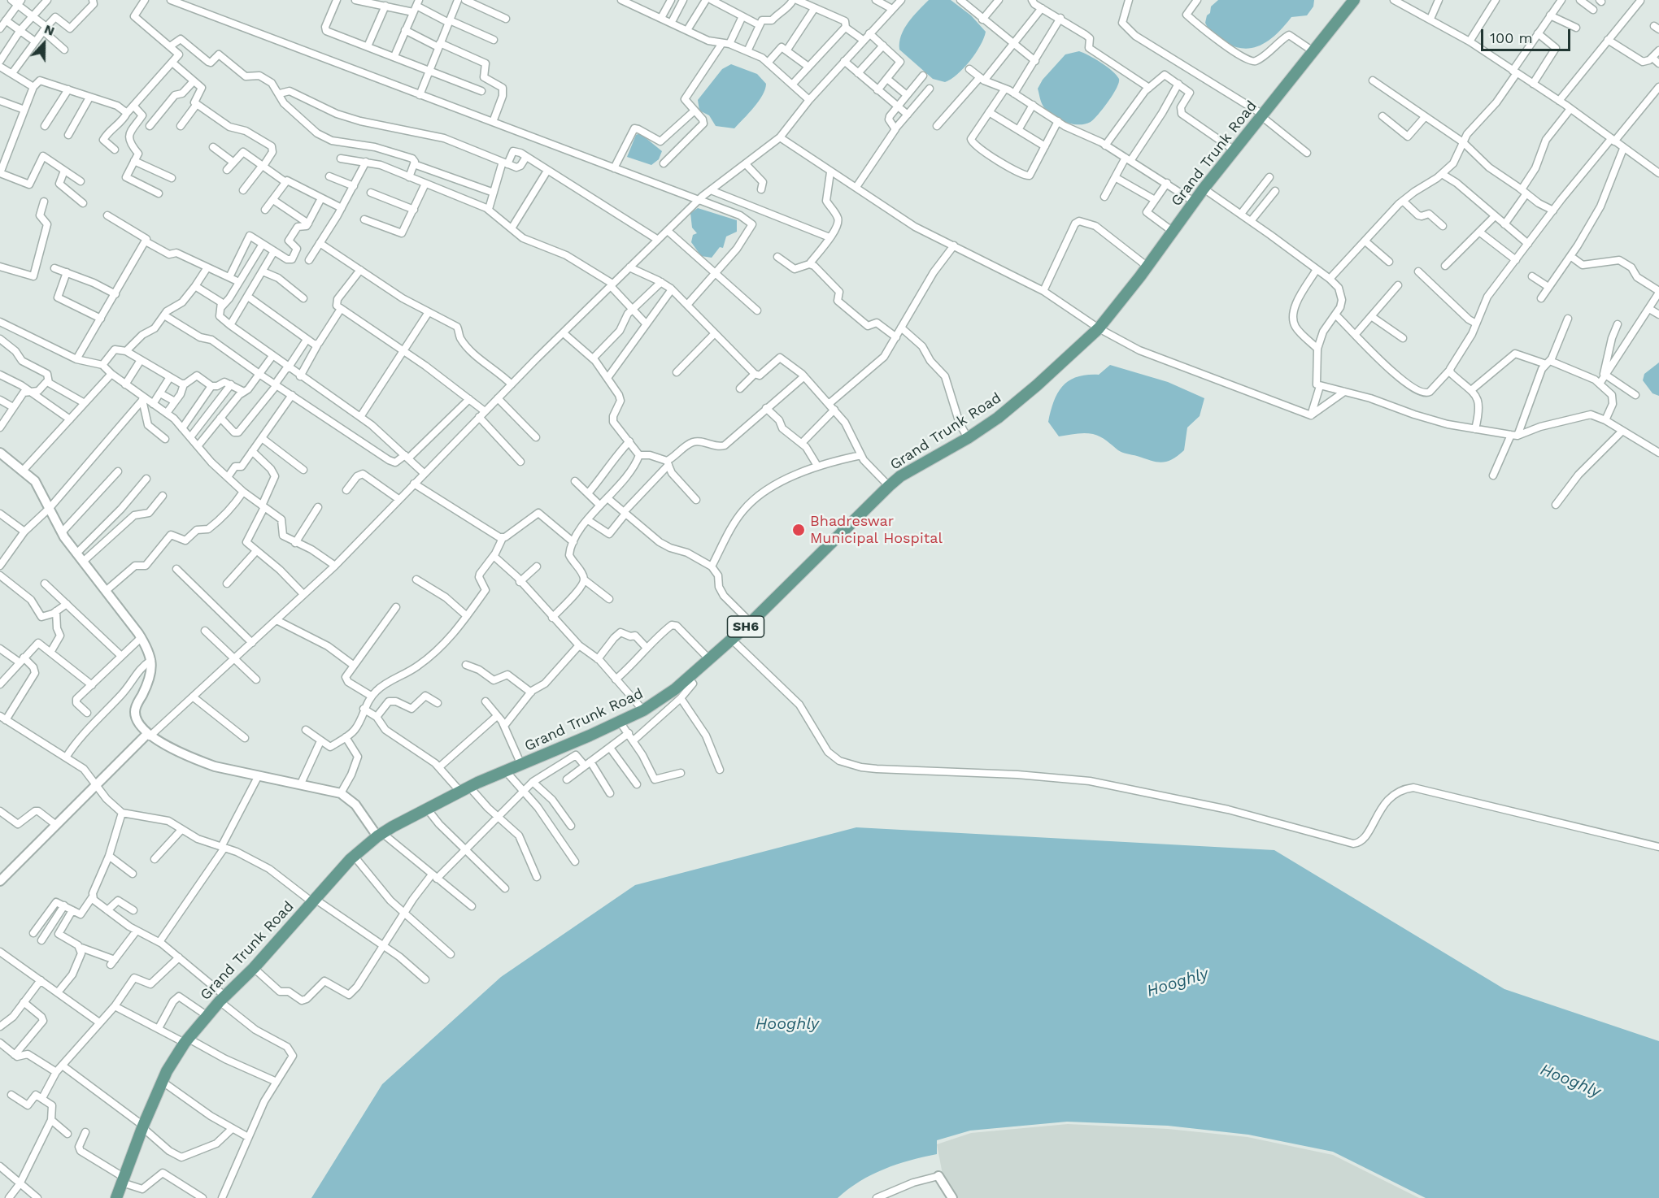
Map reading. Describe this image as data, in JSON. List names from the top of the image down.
{
  "streets": {
    "main road": ["Grand Trunk Road", "SH6"]
  },
  "water": ["Hooghly"],
  "places": ["Bhadreswar Municipal Hospital"],
  "scale_bar": "100 m",
  "north": "top"
}
